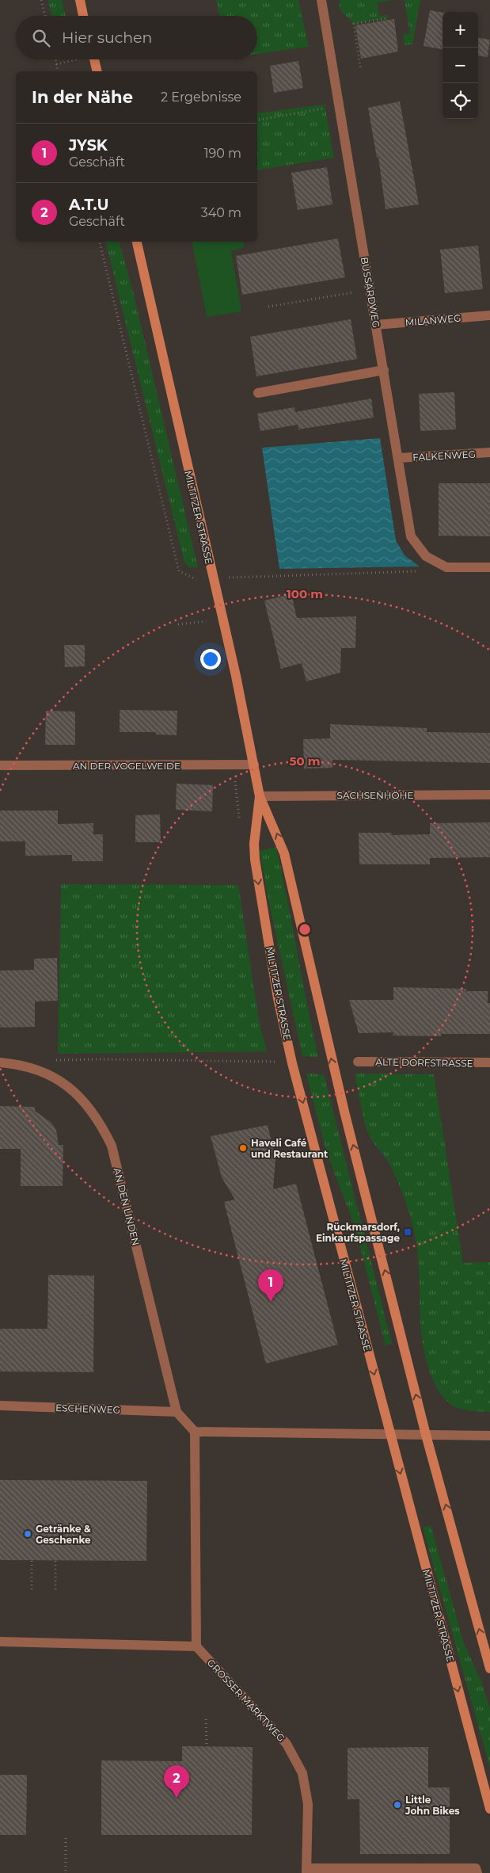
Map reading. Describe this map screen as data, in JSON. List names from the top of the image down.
{
  "streets": {
    "street": [
      "BUSSARDWEG",
      "MILANWEG",
      "FALKENWEG",
      "MILTITZER STRASSE",
      "AN DER VOGELWEIDE",
      "SACHSENHÖHE",
      "ALTE DORFSTRASSE",
      "AN DEN LINDEN",
      "ESCHENWEG",
      "GROSSER MARKTWEG"
    ]
  },
  "crossings": [
    ["BUSSARDWEG", "MILANWEG"],
    ["BUSSARDWEG", "FALKENWEG"],
    ["MILTITZER STRASSE", "AN DER VOGELWEIDE"],
    ["MILTITZER STRASSE", "SACHSENHÖHE"],
    ["AN DEN LINDEN", "ESCHENWEG"]
  ],
  "places": {
    "other": ["Haveli Café und Restaurant", "Getränke & Geschenke", "Little John Bikes"],
    "transit": ["Rückmarsdorf, Einkaufspassage"]
  },
  "page": {
    "map_buttons": ["+", "−"],
    "search": "Hier suchen",
    "heading": ["In der Nähe", "2 Ergebnisse"],
    "list": [
      {
        "mark": "1",
        "name": "JYSK",
        "note": "Geschäft",
        "value": "190 m"
      },
      {
        "mark": "2",
        "name": "A.T.U",
        "note": "Geschäft",
        "value": "340 m"
      }
    ],
    "pins": ["1", "2"]
  },
  "rings": ["100 m", "50 m"]
}
